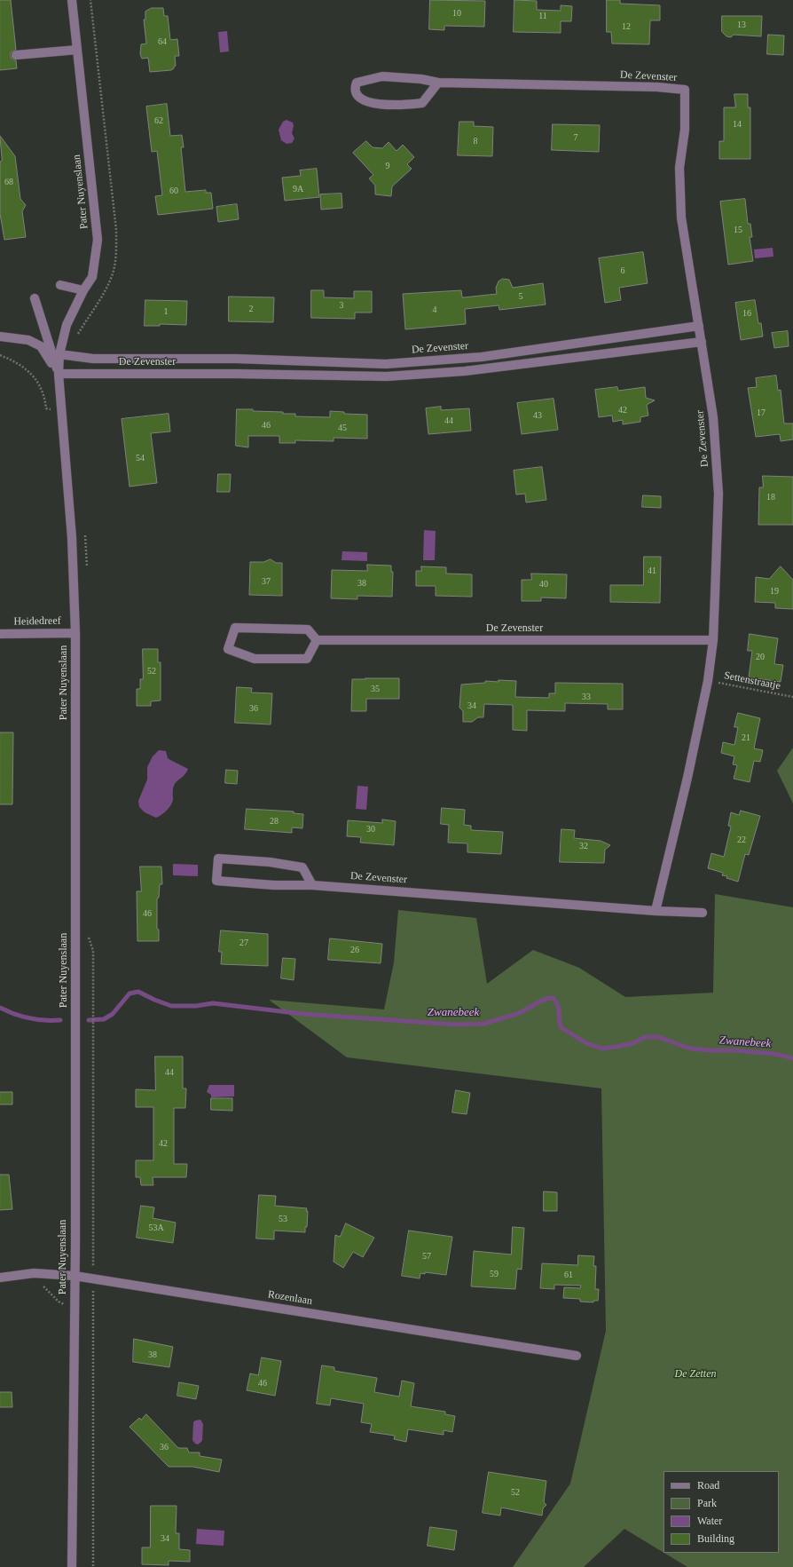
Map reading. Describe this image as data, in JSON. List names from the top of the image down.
{
  "streets": {
    "street": [
      "De Zevenster",
      "Pater Nuyenslaan",
      "Heidedreef",
      "Rozenlaan"
    ],
    "path": ["Settenstraatje"]
  },
  "crossings": [
    ["De Zevenster", "Pater Nuyenslaan"],
    ["De Zevenster", "Settenstraatje"],
    ["Pater Nuyenslaan", "Heidedreef"],
    ["Pater Nuyenslaan", "Rozenlaan"]
  ],
  "water": ["Zwanebeek"],
  "parks": ["De Zetten"],
  "house_numbers": [
    "10",
    "11",
    "13",
    "12",
    "64",
    "62",
    "14",
    "7",
    "8",
    "9",
    "68",
    "9A",
    "60",
    "15",
    "6",
    "5",
    "3",
    "2",
    "4",
    "1",
    "16",
    "42",
    "17",
    "43",
    "44",
    "46",
    "45",
    "54",
    "18",
    "41",
    "37",
    "38",
    "40",
    "19",
    "20",
    "52",
    "35",
    "33",
    "34",
    "36",
    "21",
    "28",
    "30",
    "22",
    "32",
    "46",
    "27",
    "26",
    "44",
    "42",
    "53",
    "53A",
    "57",
    "59",
    "61",
    "38",
    "46",
    "36",
    "52",
    "34"
  ],
  "legend": [
    "Road",
    "Park",
    "Water",
    "Building"
  ]
}
